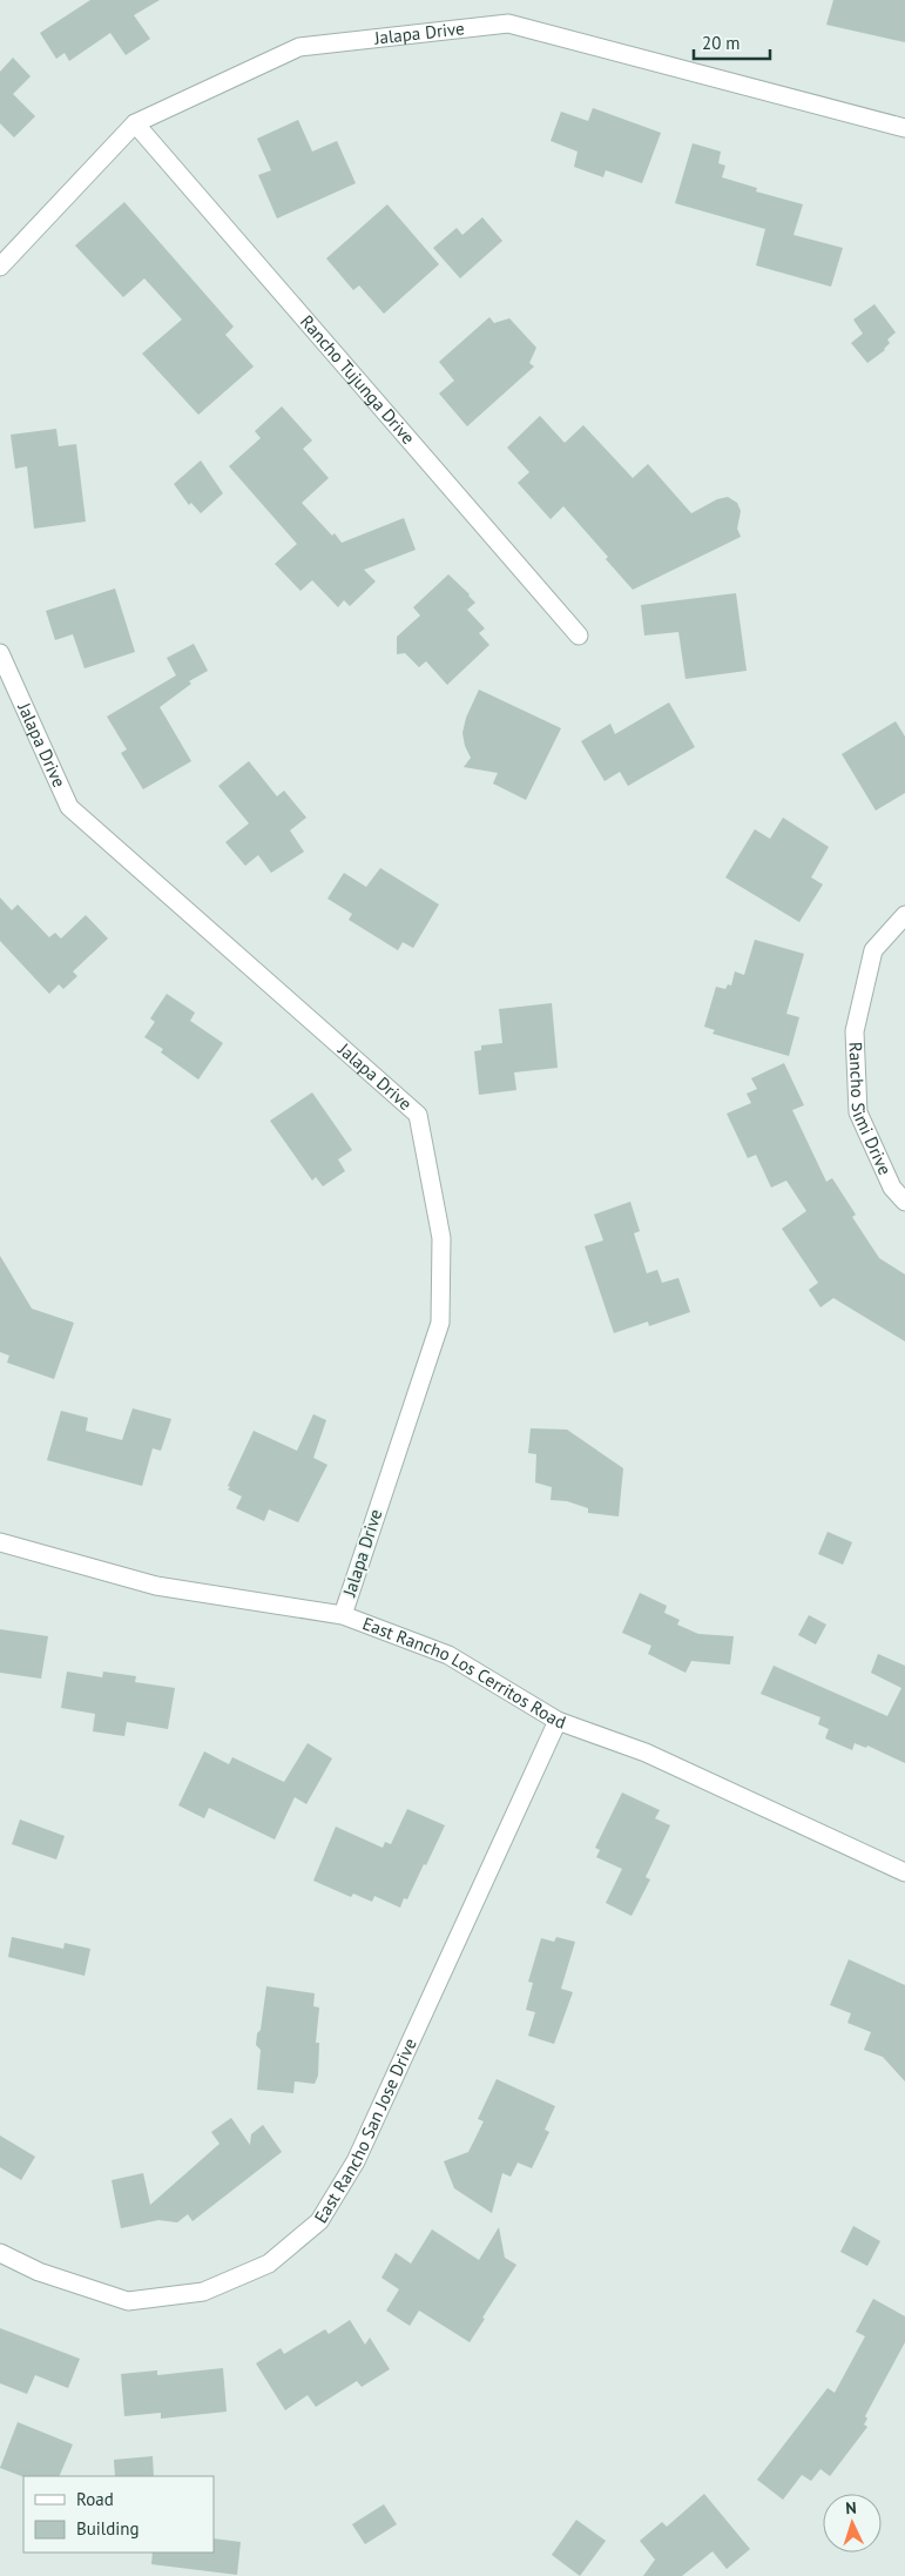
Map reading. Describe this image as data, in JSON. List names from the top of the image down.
{
  "streets": {
    "street": [
      "Jalapa Drive",
      "Rancho Tujunga Drive",
      "Rancho Simi Drive",
      "East Rancho Los Cerritos Road",
      "East Rancho San Jose Drive"
    ]
  },
  "crossings": [
    ["Jalapa Drive", "Rancho Tujunga Drive"],
    ["Jalapa Drive", "East Rancho Los Cerritos Road"],
    ["East Rancho Los Cerritos Road", "East Rancho San Jose Drive"]
  ],
  "legend": ["Road", "Building"],
  "scale_bar": "20 m",
  "north": "top"
}
